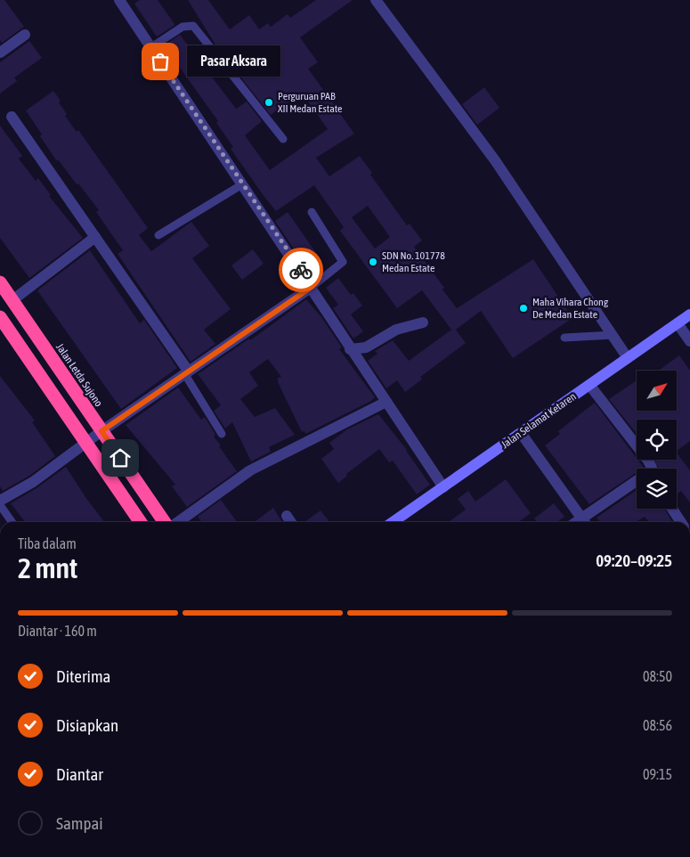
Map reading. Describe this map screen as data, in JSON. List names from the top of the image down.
{
  "streets": {
    "highway": ["Jalan Letda Sujono"],
    "street": ["Jalan Selamat Ketaren"]
  },
  "places": [
    "Pasar Aksara",
    "Perguruan PAB XII Medan Estate",
    "SDN No. 101778 Medan Estate",
    "Maha Vihara Chong De Medan Estate"
  ],
  "north": "top right",
  "page": {
    "bubble": "Pasar Aksara",
    "heading": ["2 mnt", "Tiba dalam", "09:20–09:25"],
    "bar": "Diantar · 160 m",
    "list": [
      ["Diterima", "08:50"],
      ["Disiapkan", "08:56"],
      ["Diantar", "09:15"],
      "Sampai"
    ]
  }
}
